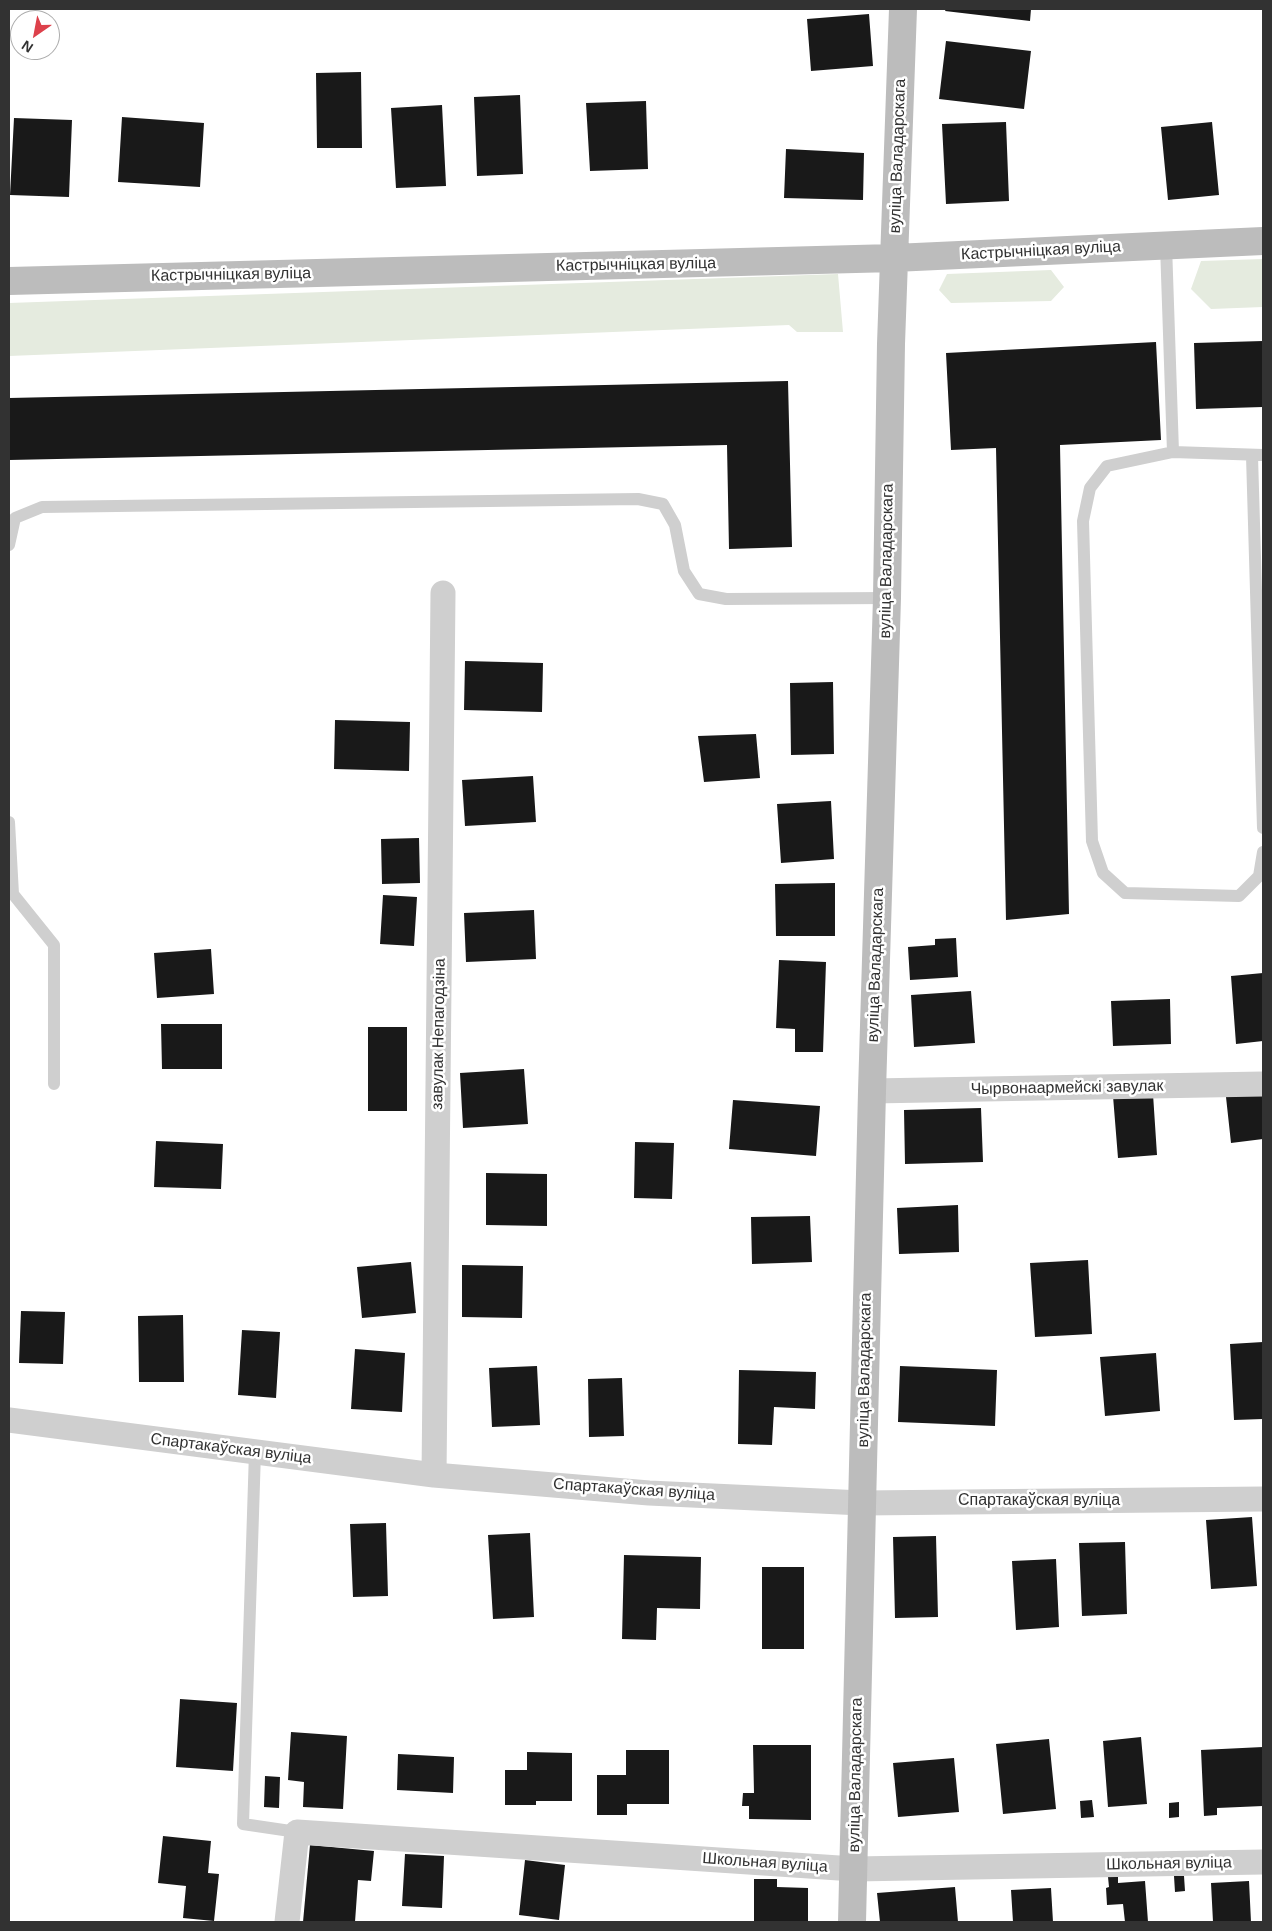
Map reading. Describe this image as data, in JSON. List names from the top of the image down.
{
  "streets": {
    "main road": ["вуліца Валадарскага", "Кастрычніцкая вуліца"],
    "street": [
      "завулак Непагодзіна",
      "Чырвонаармейскі завулак",
      "Спартакаўская вуліца",
      "Школьная вуліца"
    ]
  },
  "crossings": [
    ["вуліца Валадарскага", "Кастрычніцкая вуліца"],
    ["вуліца Валадарскага", "Чырвонаармейскі завулак"],
    ["вуліца Валадарскага", "Спартакаўская вуліца"],
    ["вуліца Валадарскага", "Школьная вуліца"],
    ["завулак Непагодзіна", "Спартакаўская вуліца"]
  ],
  "north": "bottom left"
}
